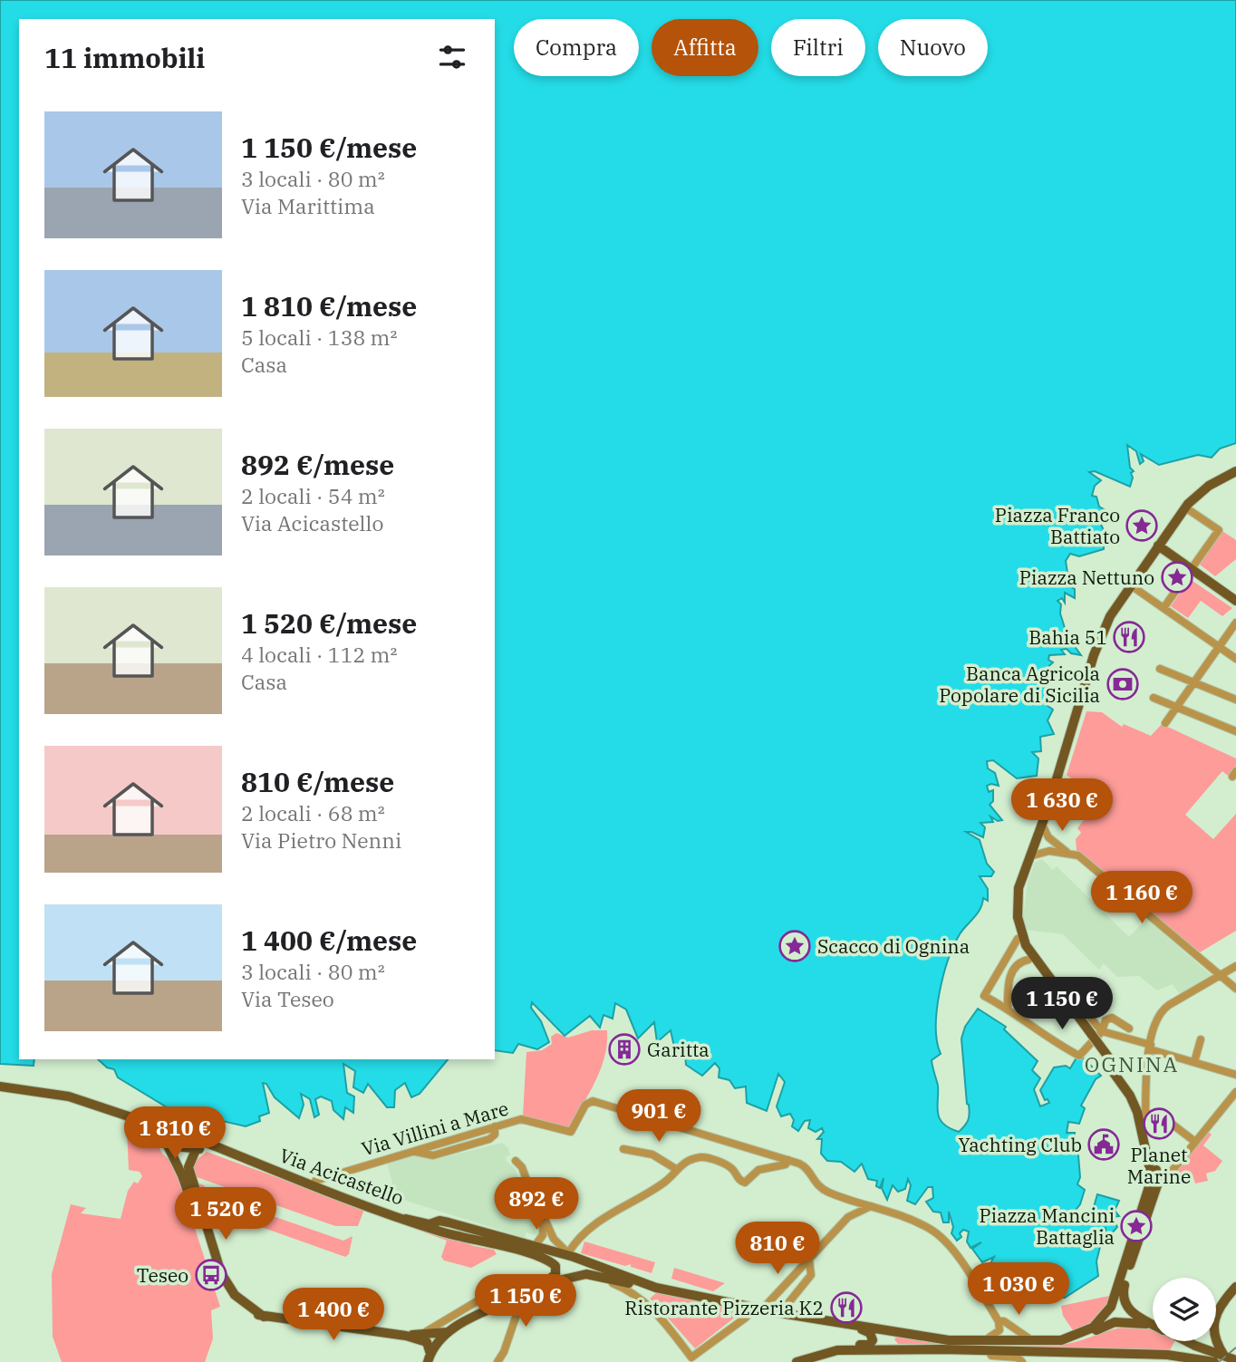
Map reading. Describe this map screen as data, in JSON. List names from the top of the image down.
{
  "streets": {
    "main road": ["Via Acicastello"],
    "street": ["Via Villini a Mare"]
  },
  "crossings": [
    ["Via Villini a Mare", "Via Acicastello"]
  ],
  "districts": ["OGNINA"],
  "places": {
    "place": [
      "Piazza Franco Battiato",
      "Piazza Nettuno",
      "Scacco di Ognina",
      "Piazza Mancini Battaglia"
    ],
    "restaurant": ["Bahia 51", "Planet Marine", "Ristorante Pizzeria K2"],
    "bank": ["Banca Agricola Popolare di Sicilia"],
    "building": ["Garitta"],
    "public building": ["Yachting Club"],
    "bus stop": ["Teseo"]
  },
  "page": {
    "chip": [
      "Compra",
      "Affitta",
      "Filtri",
      "Nuovo"
    ],
    "heading": "11 immobili",
    "list": [
      {
        "name": "1 150 €/mese",
        "note": "3 locali · 80 m² · Via Marittima"
      },
      {
        "name": "1 810 €/mese",
        "note": "5 locali · 138 m² · Casa"
      },
      {
        "name": "892 €/mese",
        "note": "2 locali · 54 m² · Via Acicastello"
      },
      {
        "name": "1 520 €/mese",
        "note": "4 locali · 112 m² · Casa"
      },
      {
        "name": "810 €/mese",
        "note": "2 locali · 68 m² · Via Pietro Nenni"
      },
      {
        "name": "1 400 €/mese",
        "note": "3 locali · 80 m² · Via Teseo"
      }
    ],
    "price": [
      "1 630 €",
      "1 160 €",
      "1 150 €",
      "901 €",
      "1 810 €",
      "892 €",
      "1 520 €",
      "810 €",
      "1 030 €",
      "1 150 €",
      "1 400 €"
    ]
  }
}
